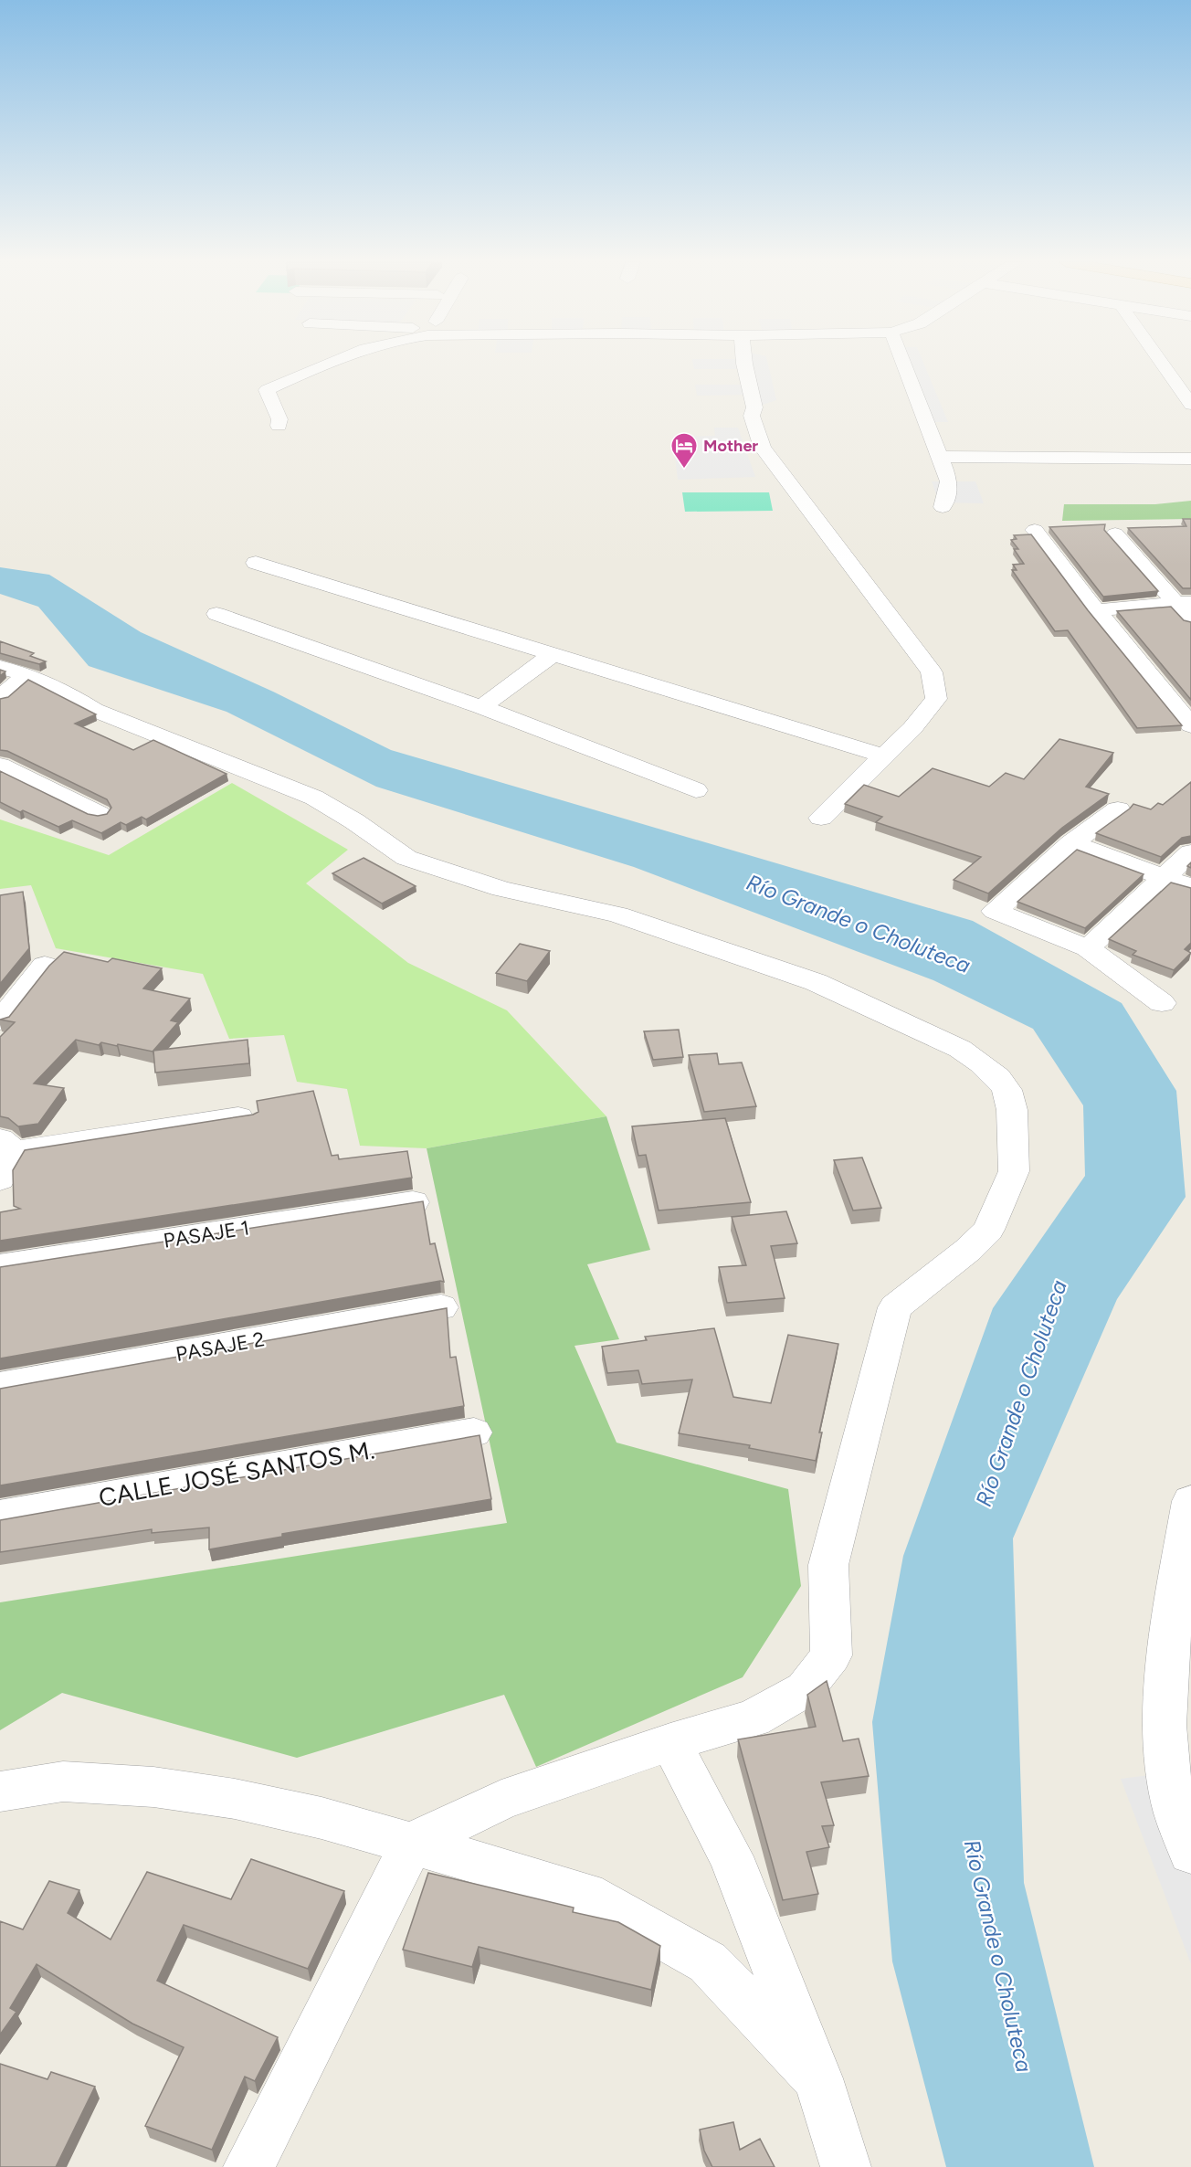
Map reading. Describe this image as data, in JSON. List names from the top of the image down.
{
  "streets": {
    "street": ["PASAJE 1", "PASAJE 2", "CALLE JOSÉ SANTOS M."]
  },
  "water": ["Río Grande o Choluteca"],
  "places": {
    "hotel": ["Mother"]
  }
}
